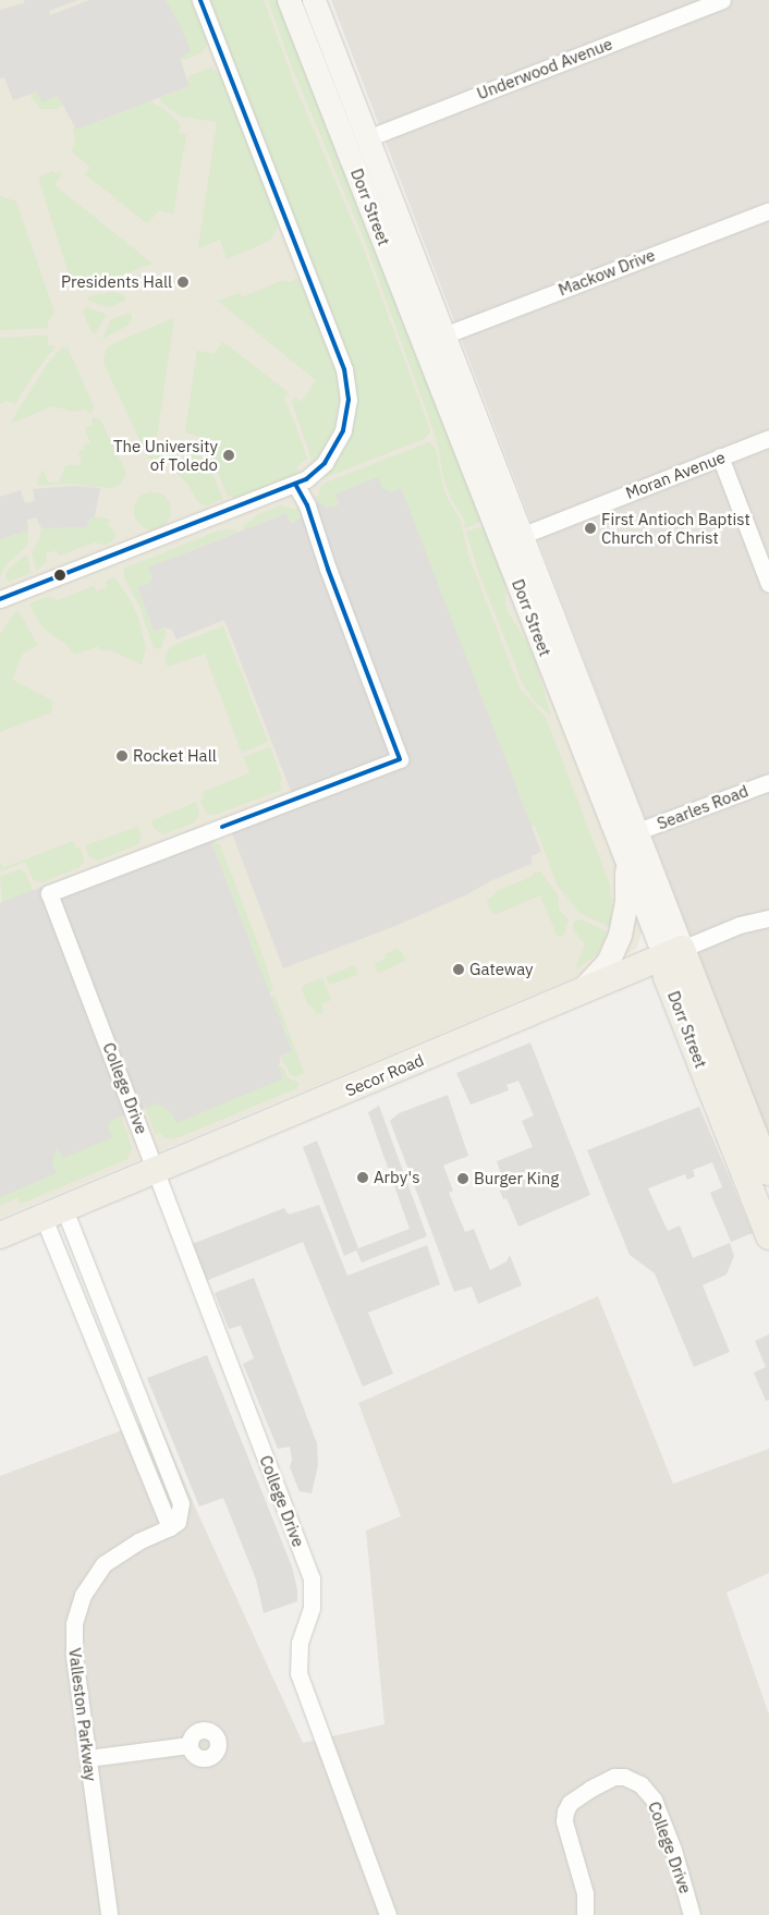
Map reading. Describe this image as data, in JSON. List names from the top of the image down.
{
  "streets": {
    "main road": ["Dorr Street", "Secor Road"],
    "street": [
      "Underwood Avenue",
      "Mackow Drive",
      "Moran Avenue",
      "Searles Road",
      "College Drive",
      "Valleston Parkway"
    ]
  },
  "crossings": [
    ["Underwood Avenue", "Dorr Street"],
    ["Dorr Street", "Mackow Drive"],
    ["Dorr Street", "Moran Avenue"],
    ["Dorr Street", "Searles Road"],
    ["Dorr Street", "Secor Road"],
    ["Secor Road", "College Drive"]
  ],
  "places": [
    "Presidents Hall",
    "The University of Toledo",
    "First Antioch Baptist Church of Christ",
    "Rocket Hall",
    "Gateway",
    "Arby's",
    "Burger King"
  ]
}
